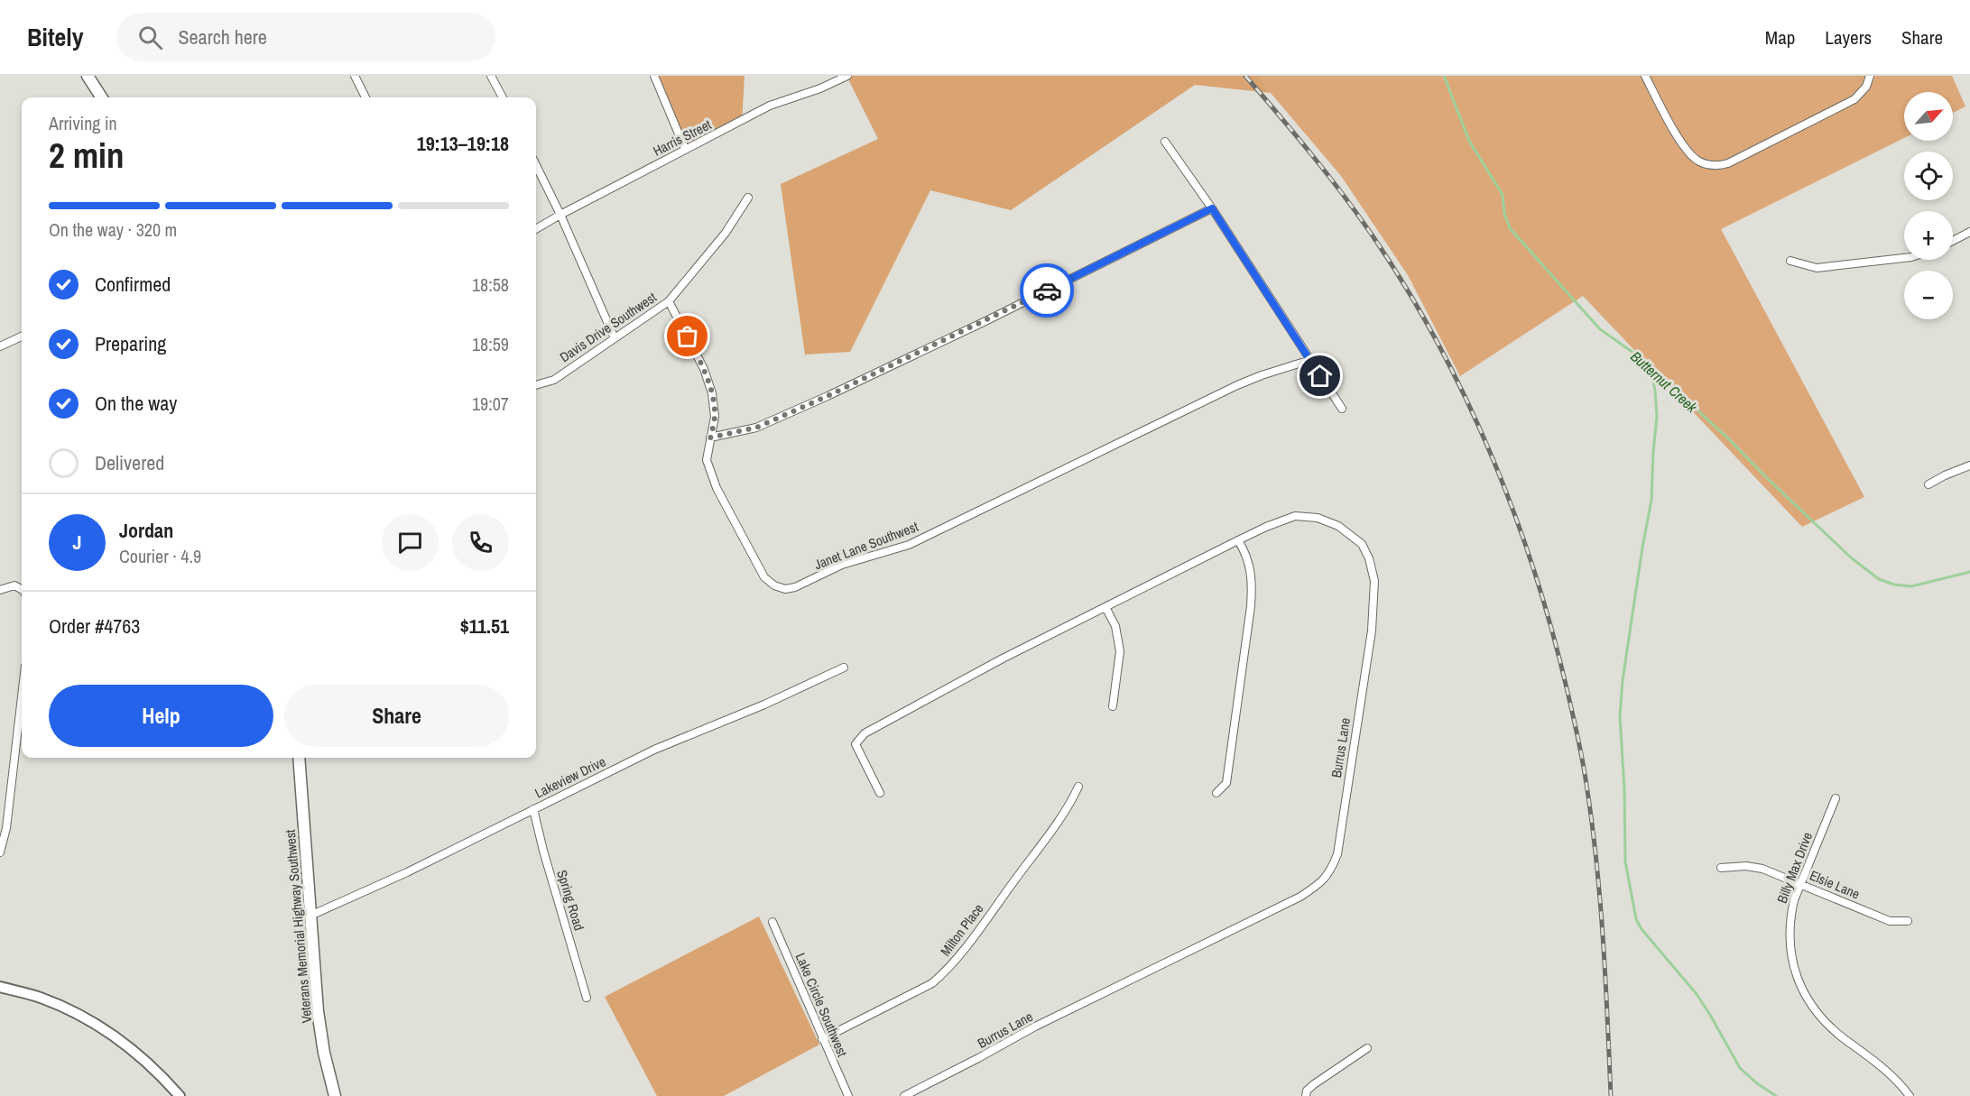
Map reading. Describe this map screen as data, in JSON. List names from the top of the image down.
{
  "streets": {
    "main road": ["Veterans Memorial Highway Southwest"],
    "street": [
      "Harris Street",
      "Davis Drive Southwest",
      "Janet Lane Southwest",
      "Burrus Lane",
      "Lakeview Drive",
      "Billy Max Drive",
      "Elsie Lane",
      "Spring Road",
      "Milton Place",
      "Lake Circle Southwest"
    ]
  },
  "crossings": [
    ["Davis Drive Southwest", "Janet Lane Southwest"],
    ["Lakeview Drive", "Spring Road"],
    ["Lakeview Drive", "Veterans Memorial Highway Southwest"],
    ["Billy Max Drive", "Elsie Lane"],
    ["Milton Place", "Lake Circle Southwest"]
  ],
  "water": ["Butternut Creek"],
  "north": "top right",
  "page": {
    "header": "Bitely",
    "search": "Search here",
    "nav": ["Map", "Layers", "Share"],
    "map_buttons": ["+", "−"],
    "heading": ["2 min", "Arriving in", "19:13–19:18"],
    "panel": [
      "Jordan",
      "Courier · 4.9",
      "Order #4763",
      "$11.51"
    ],
    "bar": "On the way · 320 m",
    "list": [
      ["Confirmed", "18:58"],
      ["Preparing", "18:59"],
      ["On the way", "19:07"],
      "Delivered"
    ],
    "round": "J",
    "buttons": ["Help", "Share"]
  }
}
